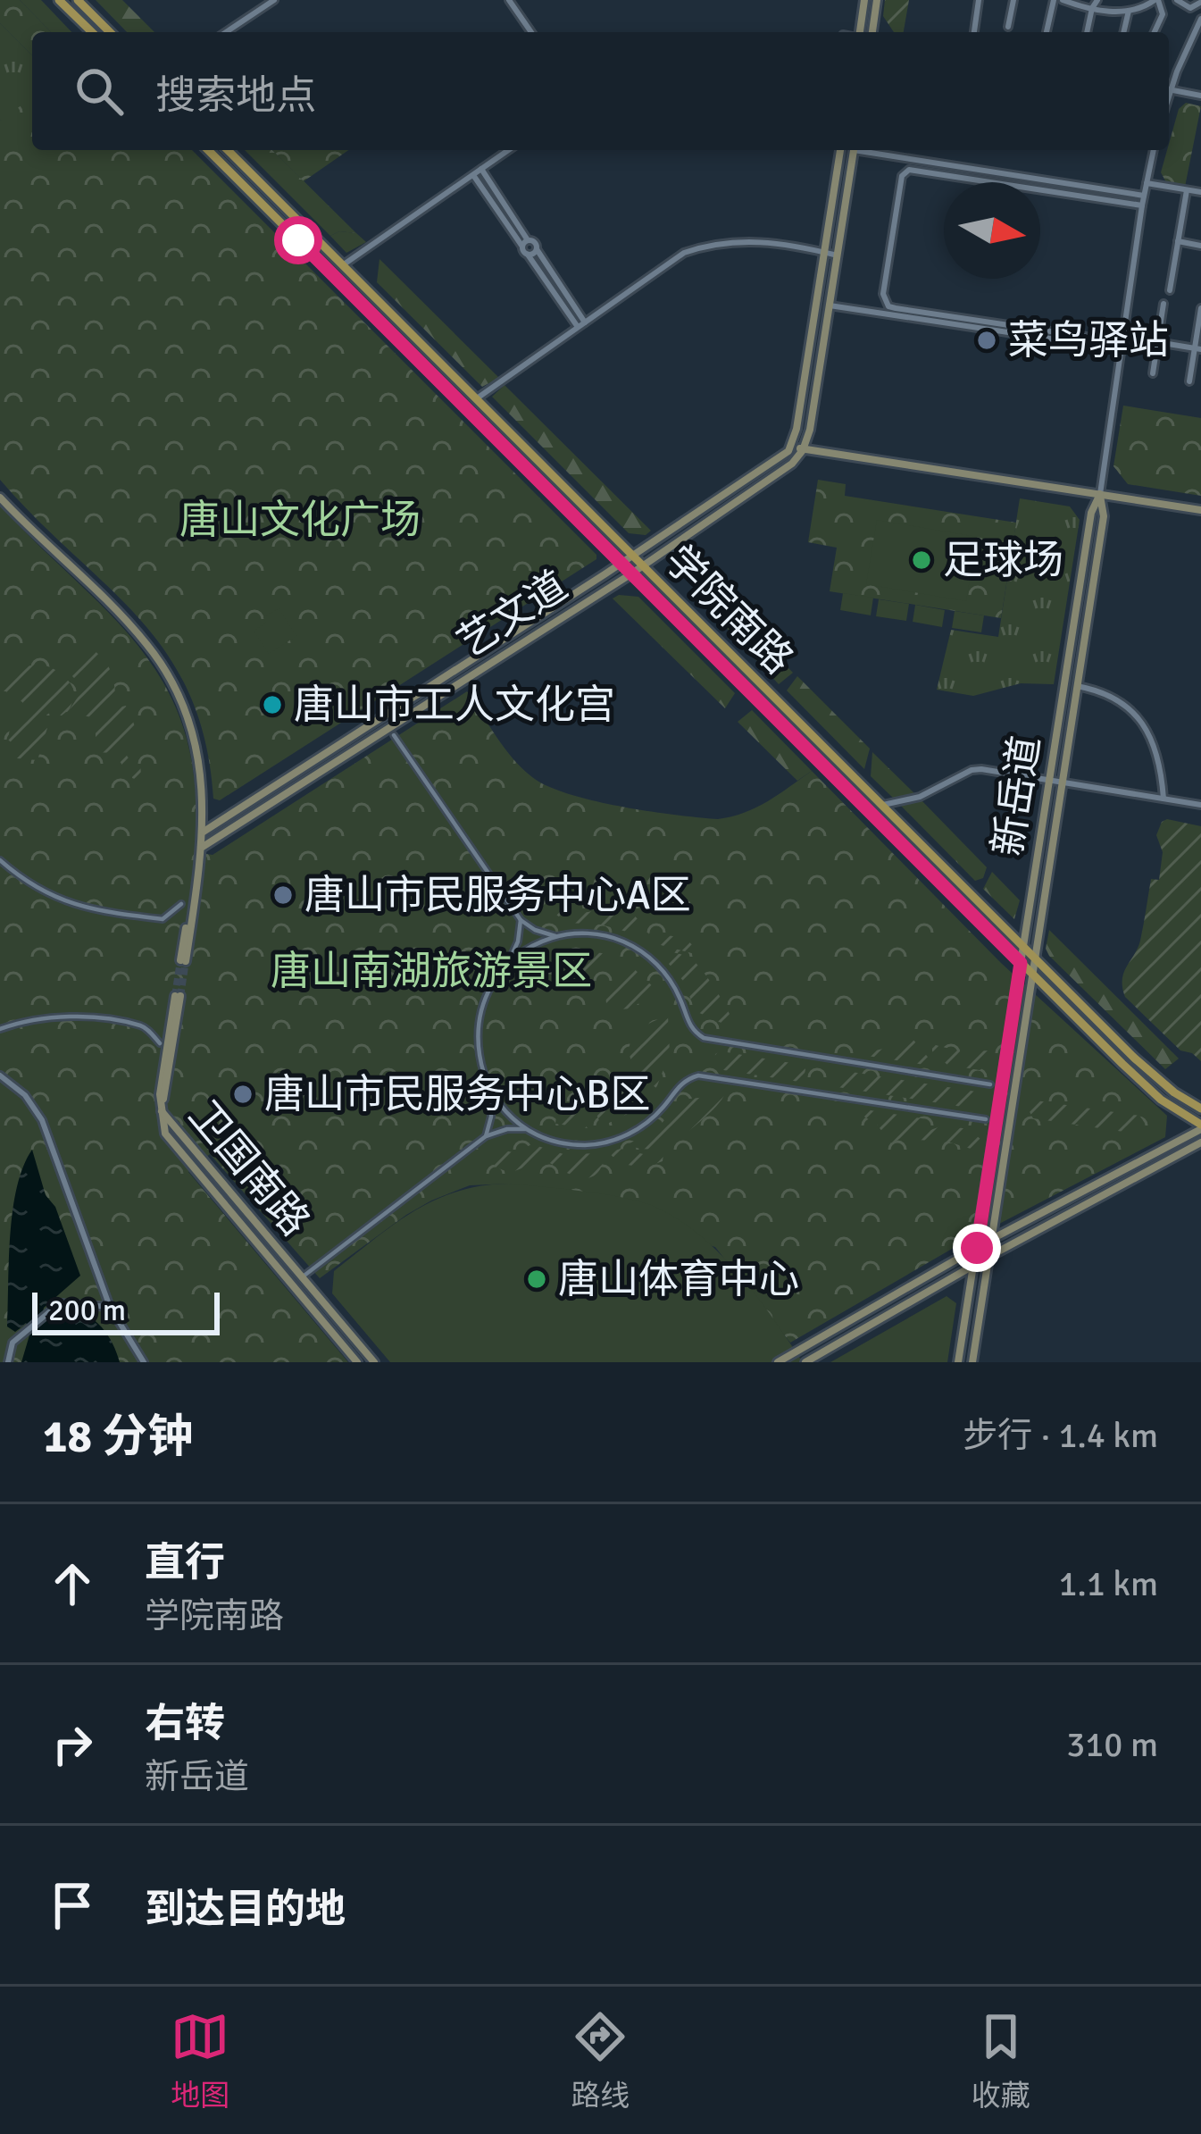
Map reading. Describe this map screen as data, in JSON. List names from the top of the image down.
{
  "streets": {
    "main road": [
      "学院南路",
      "艺文道",
      "新岳道",
      "卫国南路"
    ]
  },
  "crossings": [
    ["学院南路", "艺文道"],
    ["学院南路", "新岳道"]
  ],
  "parks": ["唐山文化广场", "唐山南湖旅游景区"],
  "places": [
    "菜鸟驿站",
    "足球场",
    "唐山市工人文化宫",
    "唐山市民服务中心A区",
    "唐山市民服务中心B区",
    "唐山体育中心"
  ],
  "scale_bar": "200 m",
  "north": "right",
  "page": {
    "search": "搜索地点",
    "scale": "200 m",
    "heading": ["18 分钟", "步行 · 1.4 km"],
    "list": [
      ["直行", "学院南路", "1.1 km"],
      ["右转", "新岳道", "310 m"],
      "到达目的地"
    ],
    "nav": ["地图", "路线", "收藏"]
  }
}
